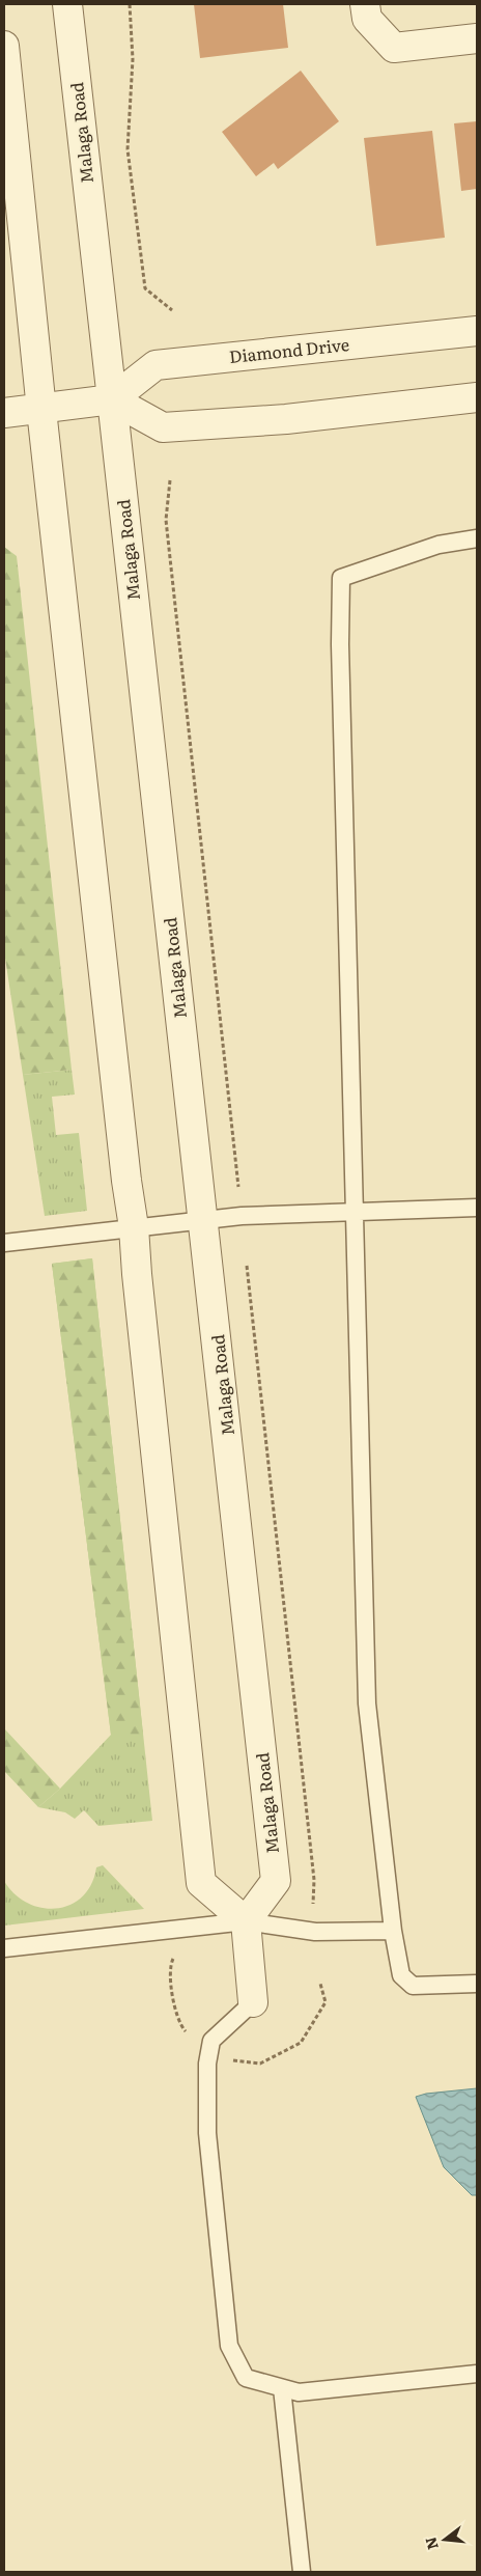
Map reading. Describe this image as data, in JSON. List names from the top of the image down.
{
  "streets": {
    "street": ["Malaga Road", "Diamond Drive"]
  },
  "crossings": [
    ["Malaga Road", "Diamond Drive"]
  ],
  "north": "left"
}
